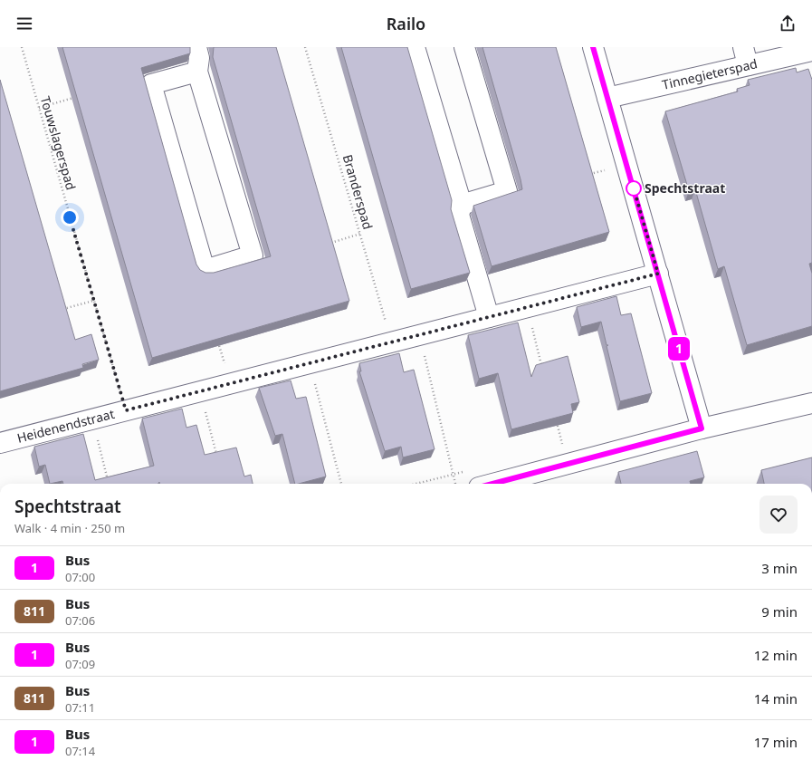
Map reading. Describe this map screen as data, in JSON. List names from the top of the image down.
{
  "streets": {
    "street": ["Tinnegieterspad", "Heidenendstraat"],
    "path": ["Touwslagerspad", "Branderspad"]
  },
  "crossings": [
    ["Touwslagerspad", "Heidenendstraat"],
    ["Branderspad", "Heidenendstraat"]
  ],
  "places": ["Spechtstraat"],
  "lines": ["bus line 1"],
  "page": {
    "header": "Railo",
    "on_map": "1",
    "heading": ["Spechtstraat", "Walk · 4 min · 250 m"],
    "list": [
      {
        "mark": "1",
        "name": "Bus",
        "note": "07:00",
        "value": "3 min"
      },
      {
        "mark": "811",
        "name": "Bus",
        "note": "07:06",
        "value": "9 min"
      },
      {
        "mark": "1",
        "name": "Bus",
        "note": "07:09",
        "value": "12 min"
      },
      {
        "mark": "811",
        "name": "Bus",
        "note": "07:11",
        "value": "14 min"
      },
      {
        "mark": "1",
        "name": "Bus",
        "note": "07:14",
        "value": "17 min"
      }
    ]
  }
}
